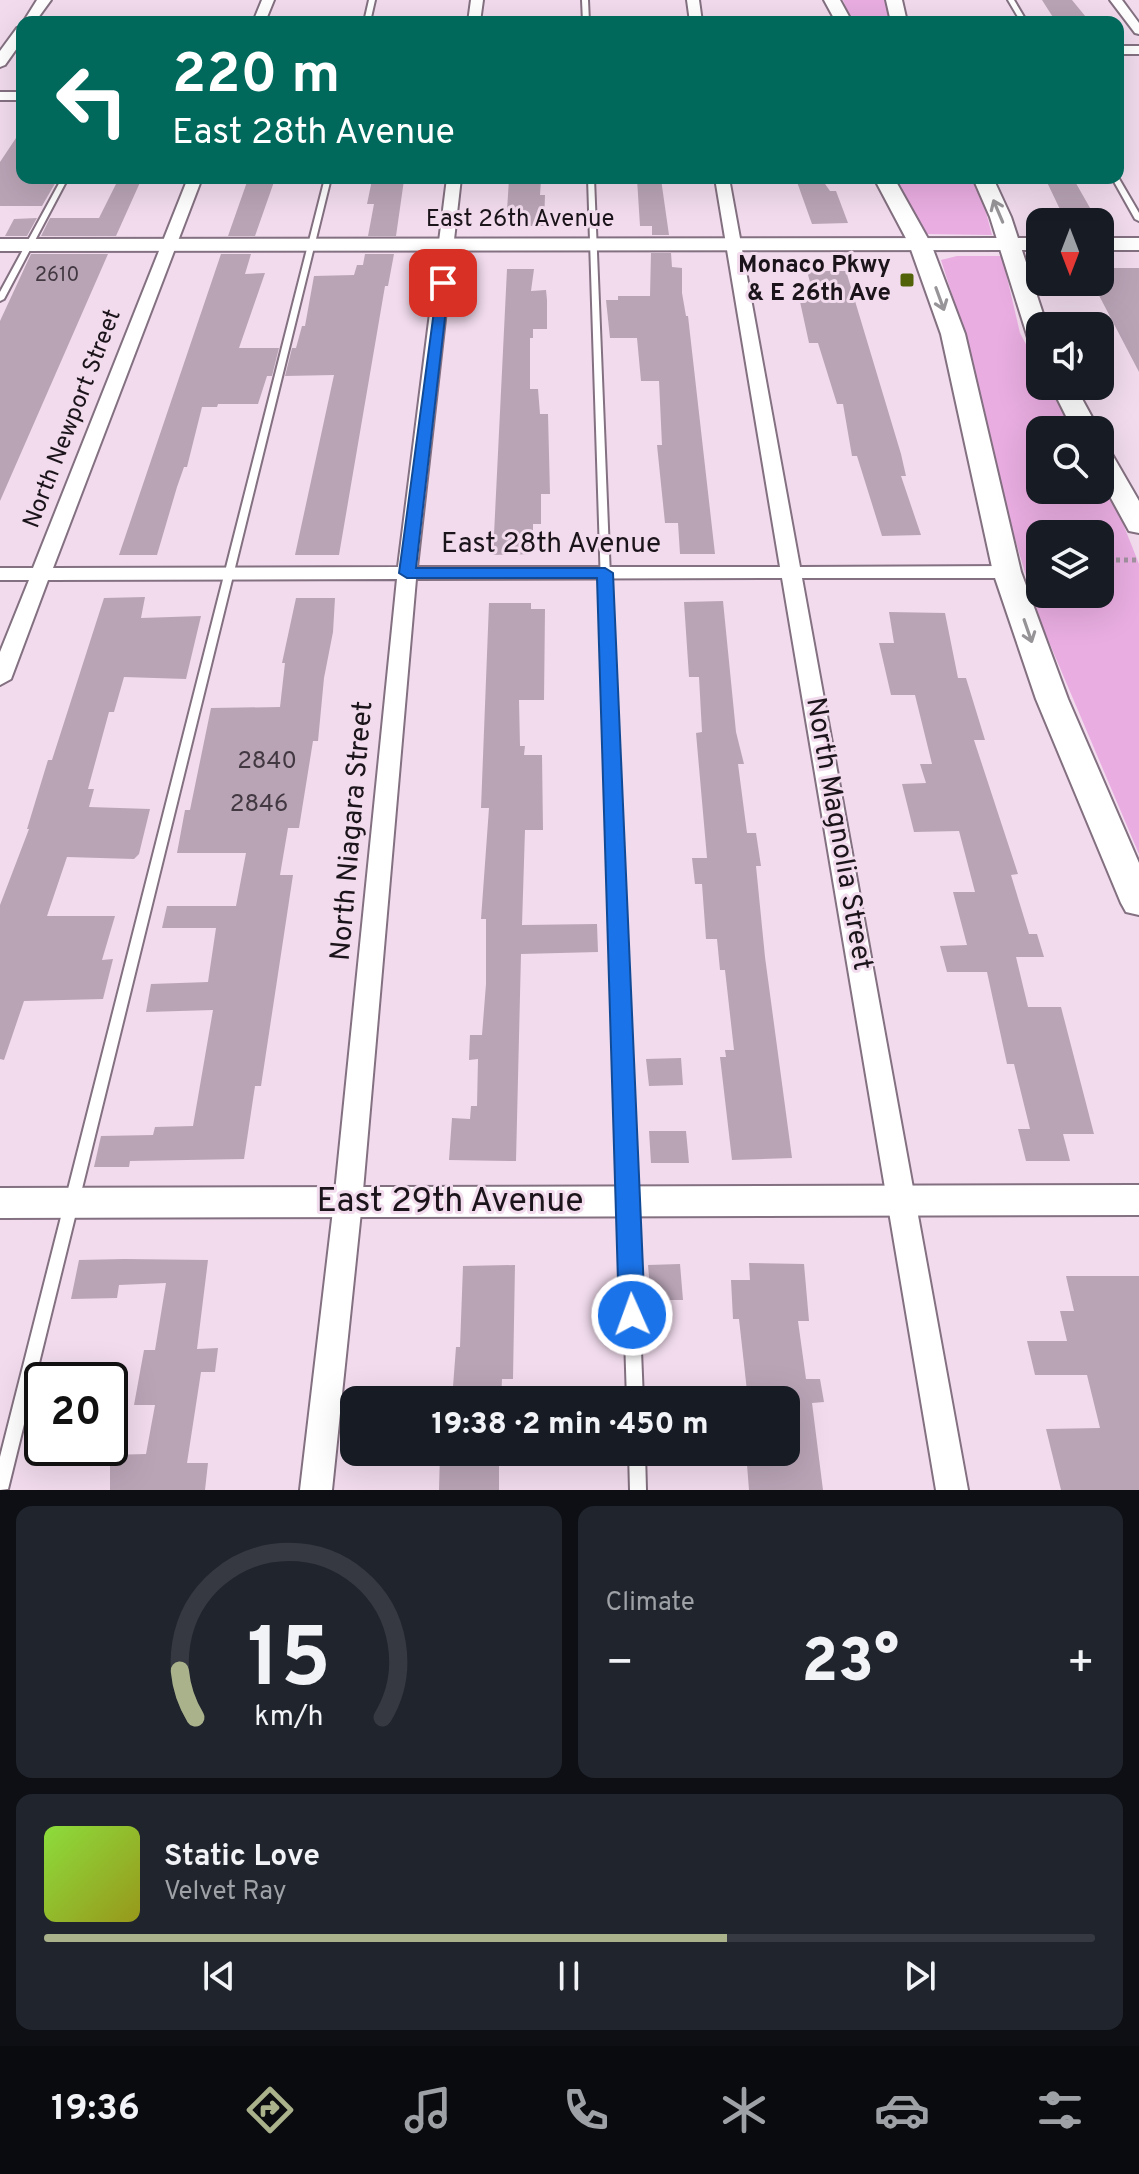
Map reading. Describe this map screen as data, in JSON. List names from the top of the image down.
{
  "streets": {
    "street": [
      "East 26th Avenue",
      "North Newport Street",
      "East 28th Avenue",
      "North Niagara Street",
      "North Magnolia Street",
      "East 29th Avenue"
    ]
  },
  "crossings": [
    ["East 26th Avenue", "North Newport Street"],
    ["East 26th Avenue", "North Niagara Street"],
    ["East 26th Avenue", "North Magnolia Street"],
    ["North Newport Street", "East 28th Avenue"],
    ["East 28th Avenue", "North Niagara Street"],
    ["East 28th Avenue", "North Magnolia Street"],
    ["North Niagara Street", "East 29th Avenue"],
    ["North Magnolia Street", "East 29th Avenue"]
  ],
  "places": {
    "transit": ["Monaco Pkwy & E 26th Ave"]
  },
  "house_numbers": ["2610", "2840", "2846"],
  "north": "bottom",
  "page": {
    "turn": ["220 m", "East 28th Avenue"],
    "limit": "20",
    "trip": "19:38 · 2 min · 450 m",
    "tile": "Climate",
    "heat": ["−", "23°", "+"],
    "song": ["Static Love", "Velvet Ray"],
    "tabs": "19:36",
    "gauge": ["15", "km/h"]
  }
}
